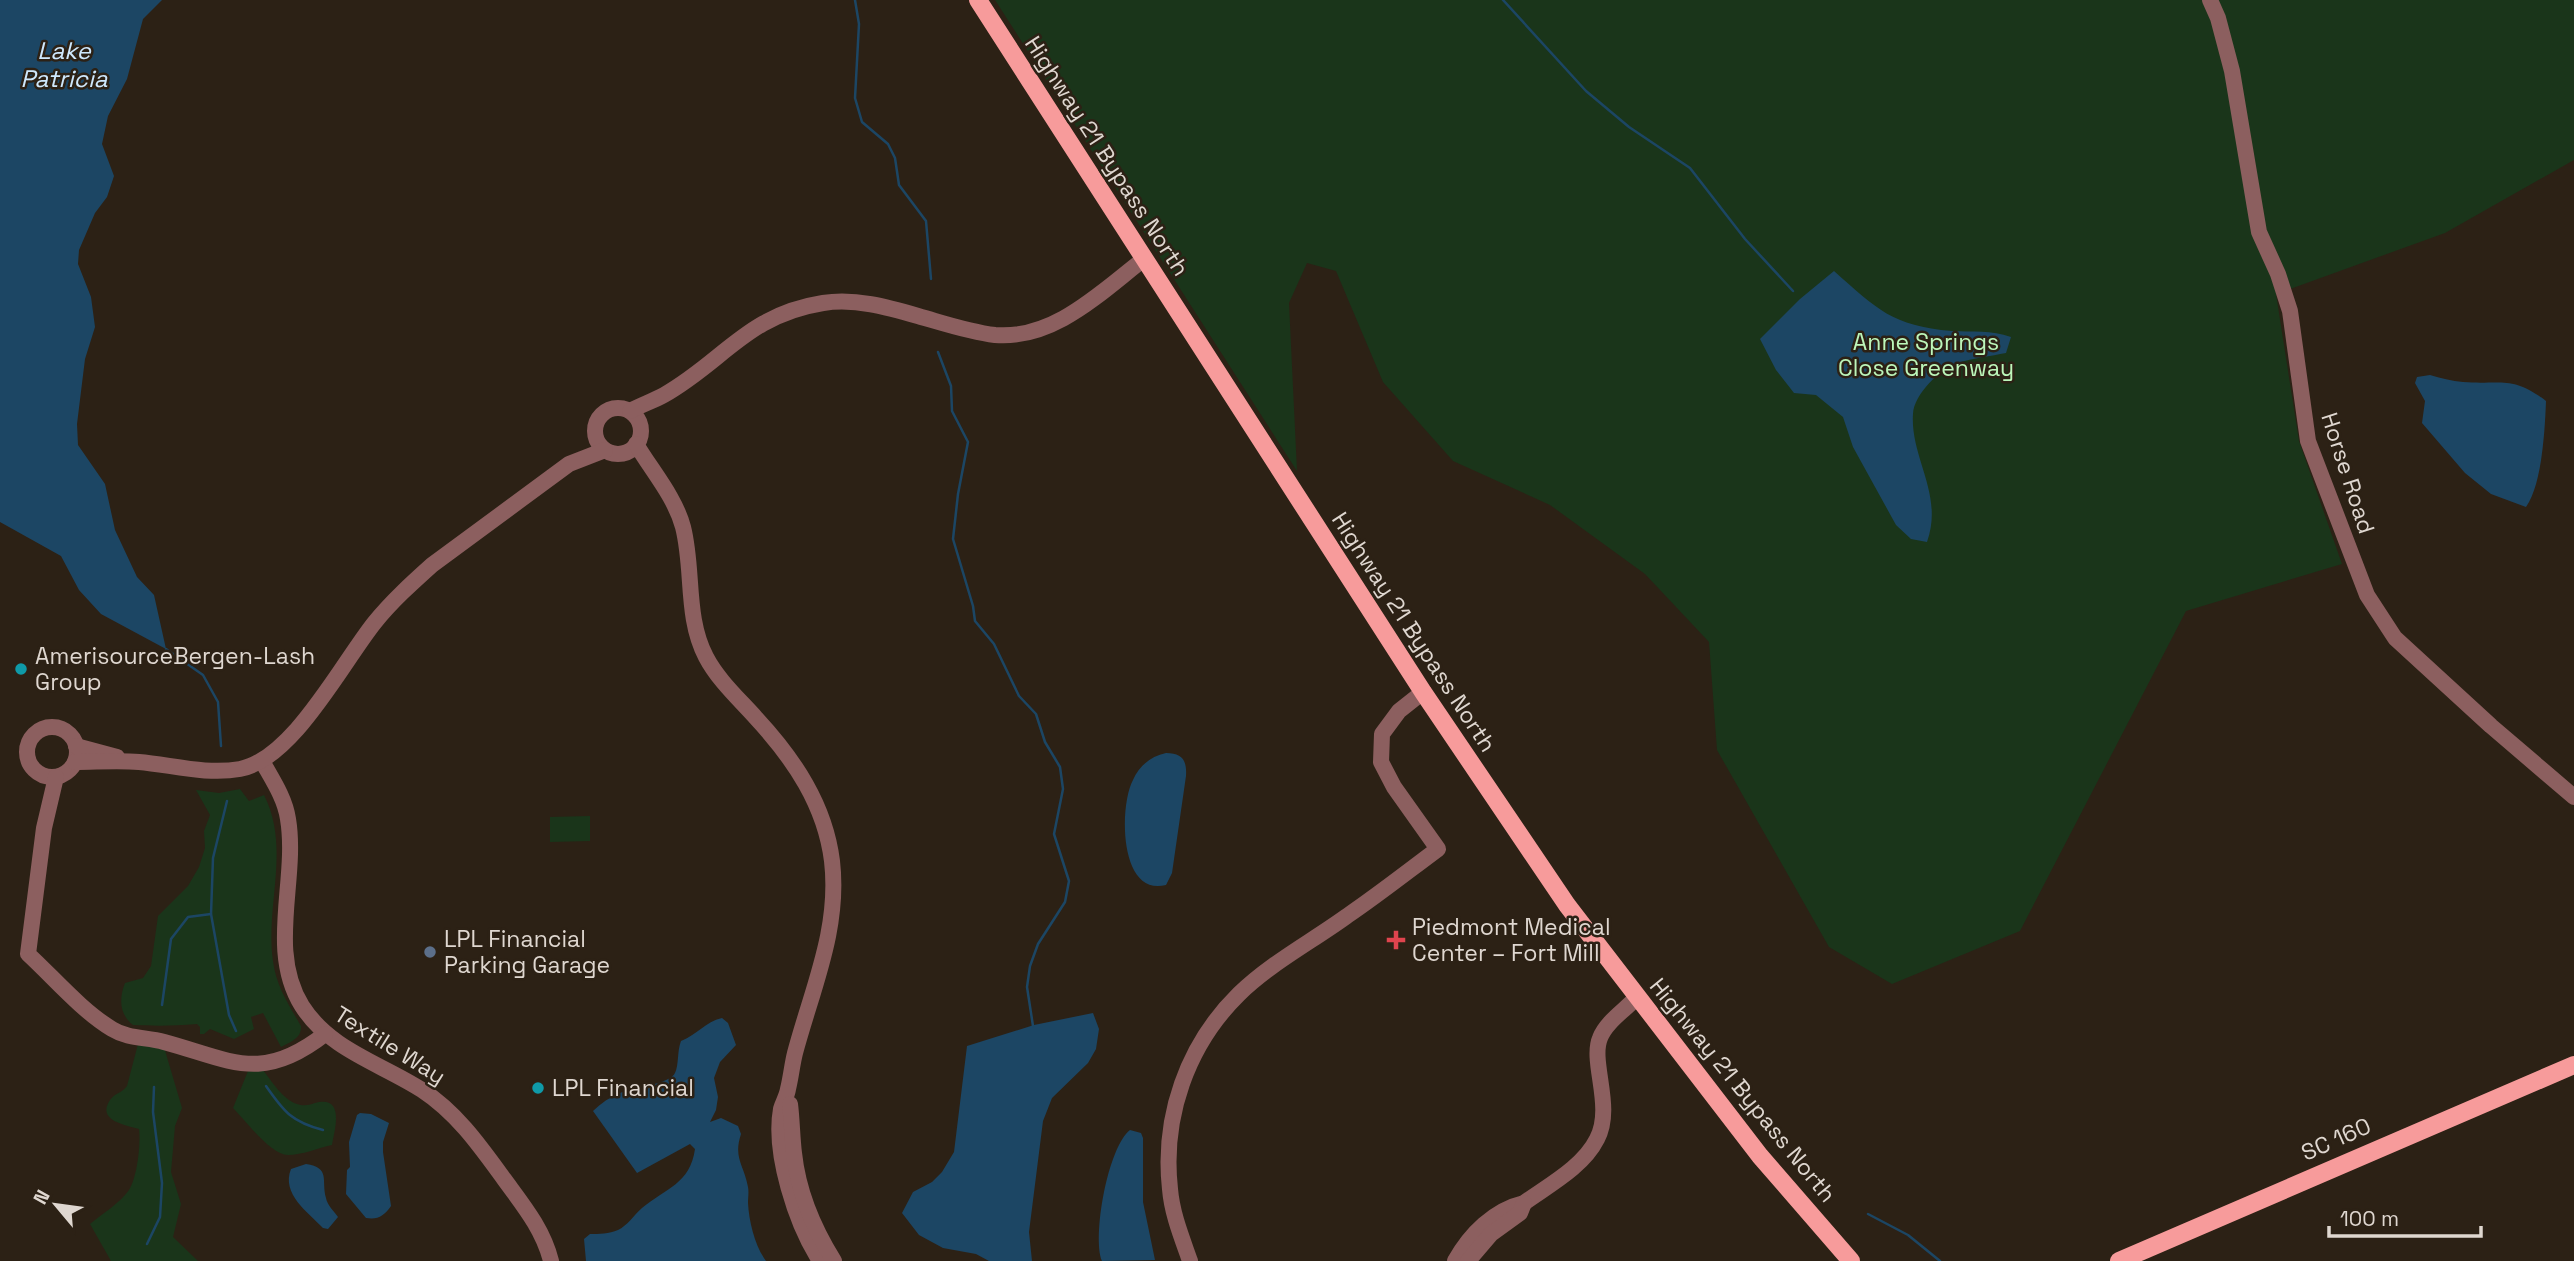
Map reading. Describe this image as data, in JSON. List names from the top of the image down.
{
  "streets": {
    "main road": ["Highway 21 Bypass North", "SC 160"],
    "street": ["Horse Road", "Textile Way"]
  },
  "water": ["Lake Patricia"],
  "parks": ["Anne Springs Close Greenway"],
  "places": {
    "other": ["AmerisourceBergen-Lash Group", "LPL Financial Parking Garage", "LPL Financial"],
    "health": ["Piedmont Medical Center – Fort Mill"]
  },
  "scale_bar": "100 m",
  "north": "top left"
}
